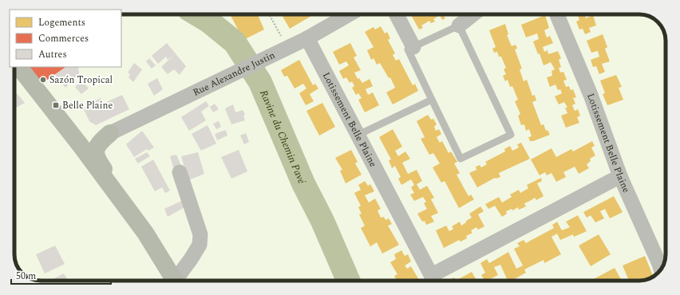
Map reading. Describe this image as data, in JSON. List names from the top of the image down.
{
  "streets": {
    "street": ["Rue Alexandre Justin", "Lotissement Belle Plaine"]
  },
  "crossings": [
    ["Rue Alexandre Justin", "Lotissement Belle Plaine"]
  ],
  "water": ["Ravine du Chemin Pavé"],
  "places": {
    "other": ["Sazón Tropical"],
    "transit": ["Belle Plaine"]
  },
  "legend": ["Logements", "Commerces", "Autres"],
  "scale_bar": "50 m"
}
